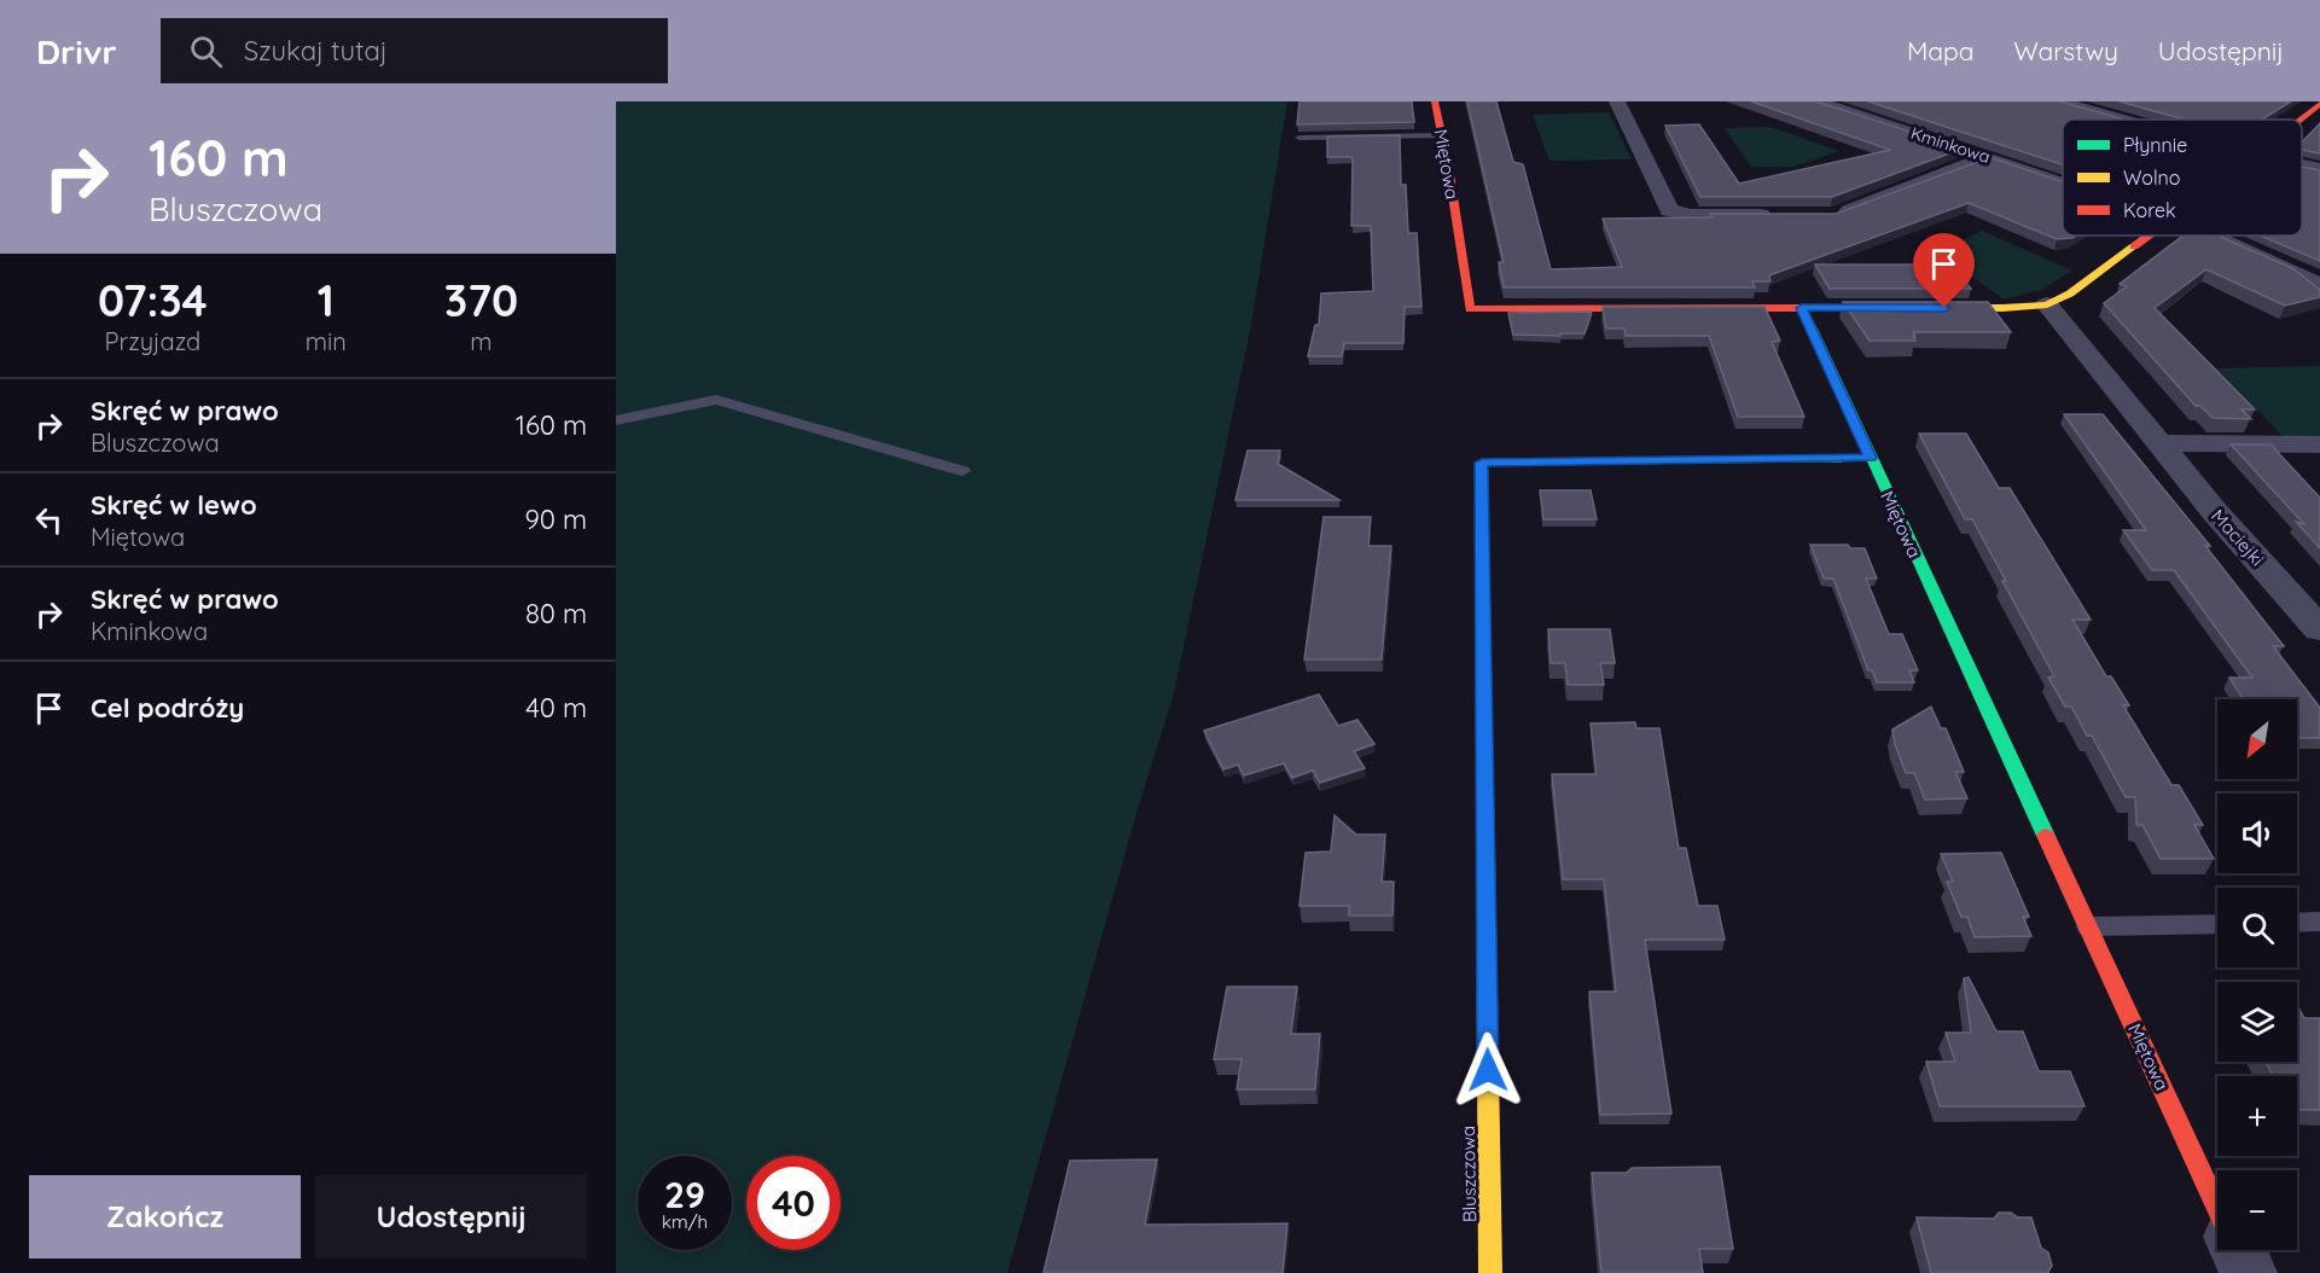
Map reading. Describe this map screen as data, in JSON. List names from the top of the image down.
{
  "streets": {
    "street": [
      "Kminkowa",
      "Miętowa",
      "Maciejki",
      "Bluszczowa"
    ]
  },
  "crossings": [
    ["Miętowa", "Bluszczowa"]
  ],
  "legend": ["Płynnie", "Wolno", "Korek"],
  "north": "bottom left",
  "page": {
    "header": "Drivr",
    "search": "Szukaj tutaj",
    "nav": ["Mapa", "Warstwy", "Udostępnij"],
    "turn": ["160 m", "Bluszczowa"],
    "eta": [
      "07:34",
      "Przyjazd",
      "1",
      "min",
      "370",
      "m"
    ],
    "list": [
      {
        "name": "Skręć w prawo",
        "note": "Bluszczowa",
        "value": "160 m"
      },
      {
        "name": "Skręć w lewo",
        "note": "Miętowa",
        "value": "90 m"
      },
      {
        "name": "Skręć w prawo",
        "note": "Kminkowa",
        "value": "80 m"
      },
      {
        "name": "Cel podróży",
        "value": "40 m"
      }
    ],
    "map_buttons": ["+", "−"],
    "speed": "29 km/h",
    "limit": "40",
    "buttons": ["Zakończ", "Udostępnij"]
  }
}
